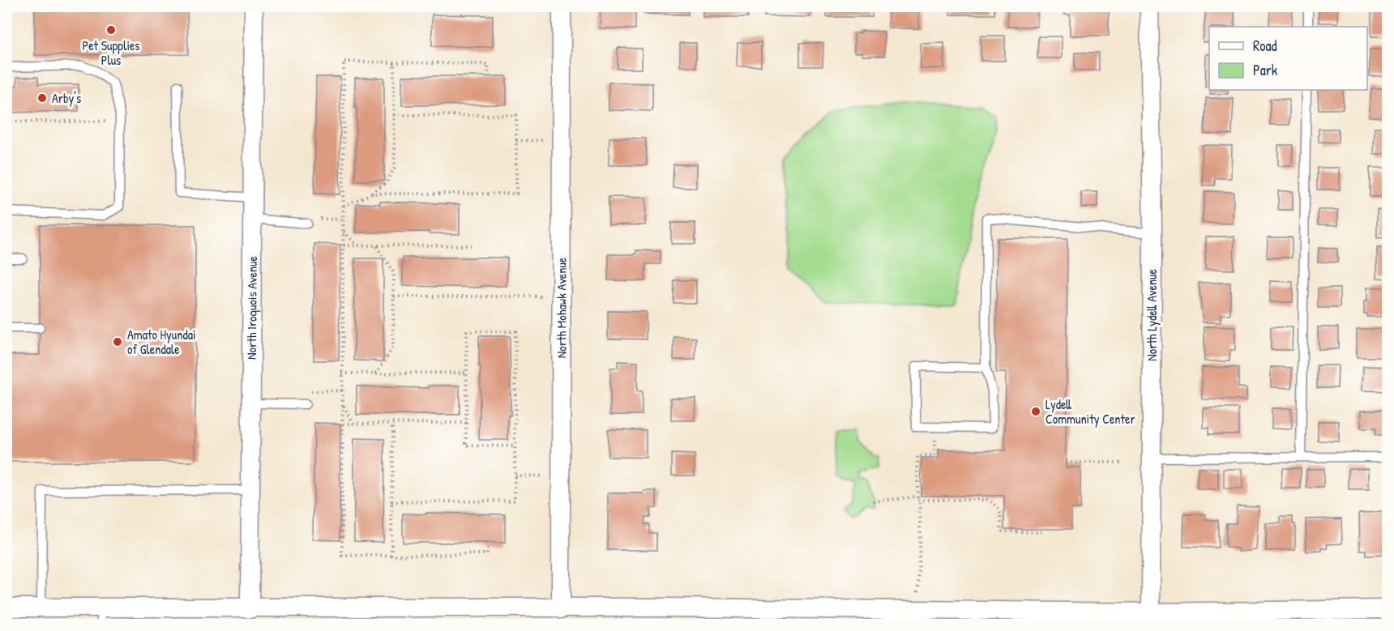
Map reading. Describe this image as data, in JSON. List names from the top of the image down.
{
  "streets": {
    "street": ["North Iroquois Avenue", "North Mohawk Avenue", "North Lydell Avenue"]
  },
  "places": [
    "Pet Supplies Plus",
    "Arby's",
    "Amato Hyundai of Glendale",
    "Lydell Community Center"
  ],
  "legend": ["Road", "Park"]
}
